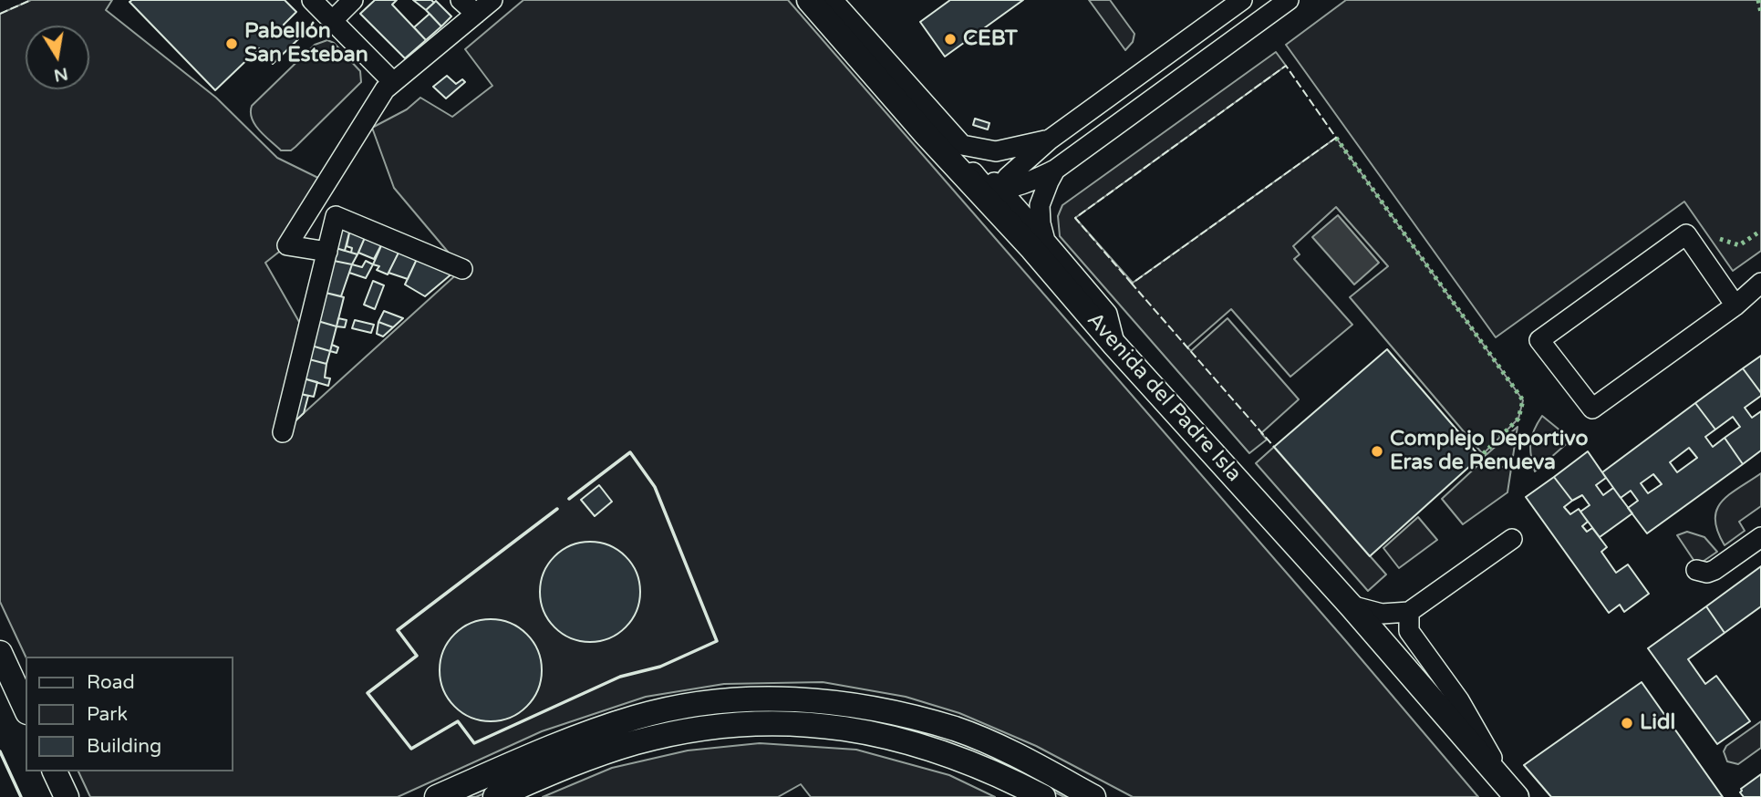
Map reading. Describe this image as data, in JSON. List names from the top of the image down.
{
  "streets": {
    "main road": ["Avenida del Padre Isla"]
  },
  "places": [
    "CEBT",
    "Pabellón San Esteban",
    "Complejo Deportivo Eras de Renueva",
    "Lidl"
  ],
  "legend": ["Road", "Park", "Building"],
  "north": "bottom"
}
